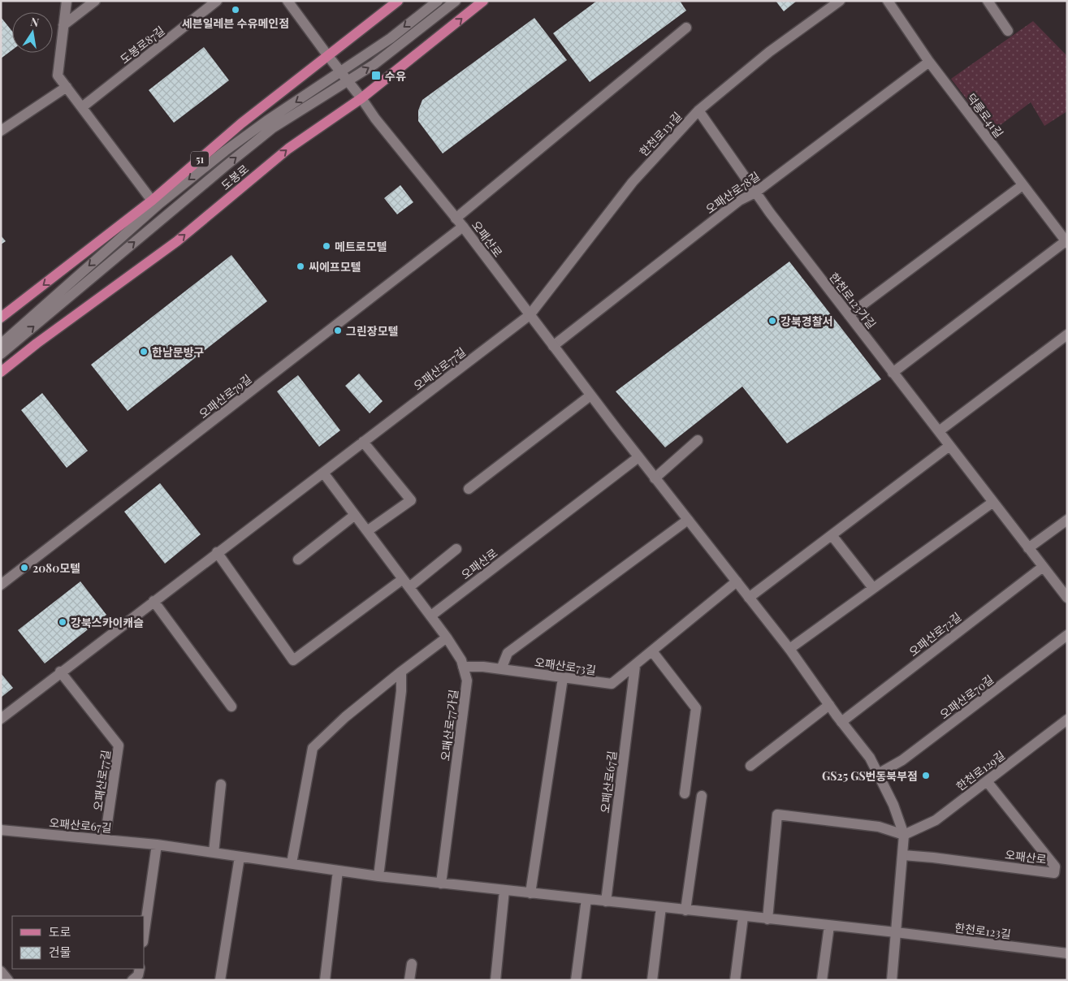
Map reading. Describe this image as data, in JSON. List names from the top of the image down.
{
  "streets": {
    "main road": ["51", "도봉로"],
    "street": [
      "도봉로87길",
      "덕릉로41길",
      "한천로131길",
      "오패산로78길",
      "오패산로",
      "한천로123가길",
      "오패산로77길",
      "오패산로79길",
      "오패산로72길",
      "오패산로73길",
      "오패산로70길",
      "오패산로77가길",
      "한천로129길",
      "오패산로67길",
      "한천로123길"
    ]
  },
  "crossings": [
    ["덕릉로41길", "오패산로78길"],
    ["한천로131길", "오패산로"],
    ["한천로131길", "한천로123가길"],
    ["한천로131길", "오패산로77길"],
    ["도봉로", "오패산로"],
    ["오패산로78길", "오패산로"],
    ["오패산로78길", "한천로123가길"],
    ["오패산로", "오패산로77길"],
    ["오패산로", "오패산로79길"],
    ["오패산로", "오패산로72길"],
    ["오패산로", "오패산로73길"],
    ["오패산로", "오패산로70길"],
    ["오패산로", "오패산로77가길"],
    ["오패산로", "한천로129길"],
    ["오패산로", "오패산로67길"],
    ["오패산로", "한천로123길"],
    ["한천로123가길", "오패산로72길"],
    ["오패산로77길", "오패산로77가길"],
    ["오패산로77길", "오패산로67길"],
    ["오패산로73길", "오패산로77가길"],
    ["오패산로73길", "오패산로67길"],
    ["오패산로77가길", "오패산로67길"],
    ["오패산로67길", "한천로123길"]
  ],
  "places": {
    "other": [
      "세븐일레븐 수유메인점",
      "메트로모텔",
      "씨에프모텔",
      "강북경찰서",
      "그린장모텔",
      "한남문방구",
      "2080모텔",
      "강북스카이캐슬",
      "GS25 GS번동북부점"
    ],
    "transit": ["수유"]
  },
  "legend": ["도로", "건물"],
  "north": "top"
}
